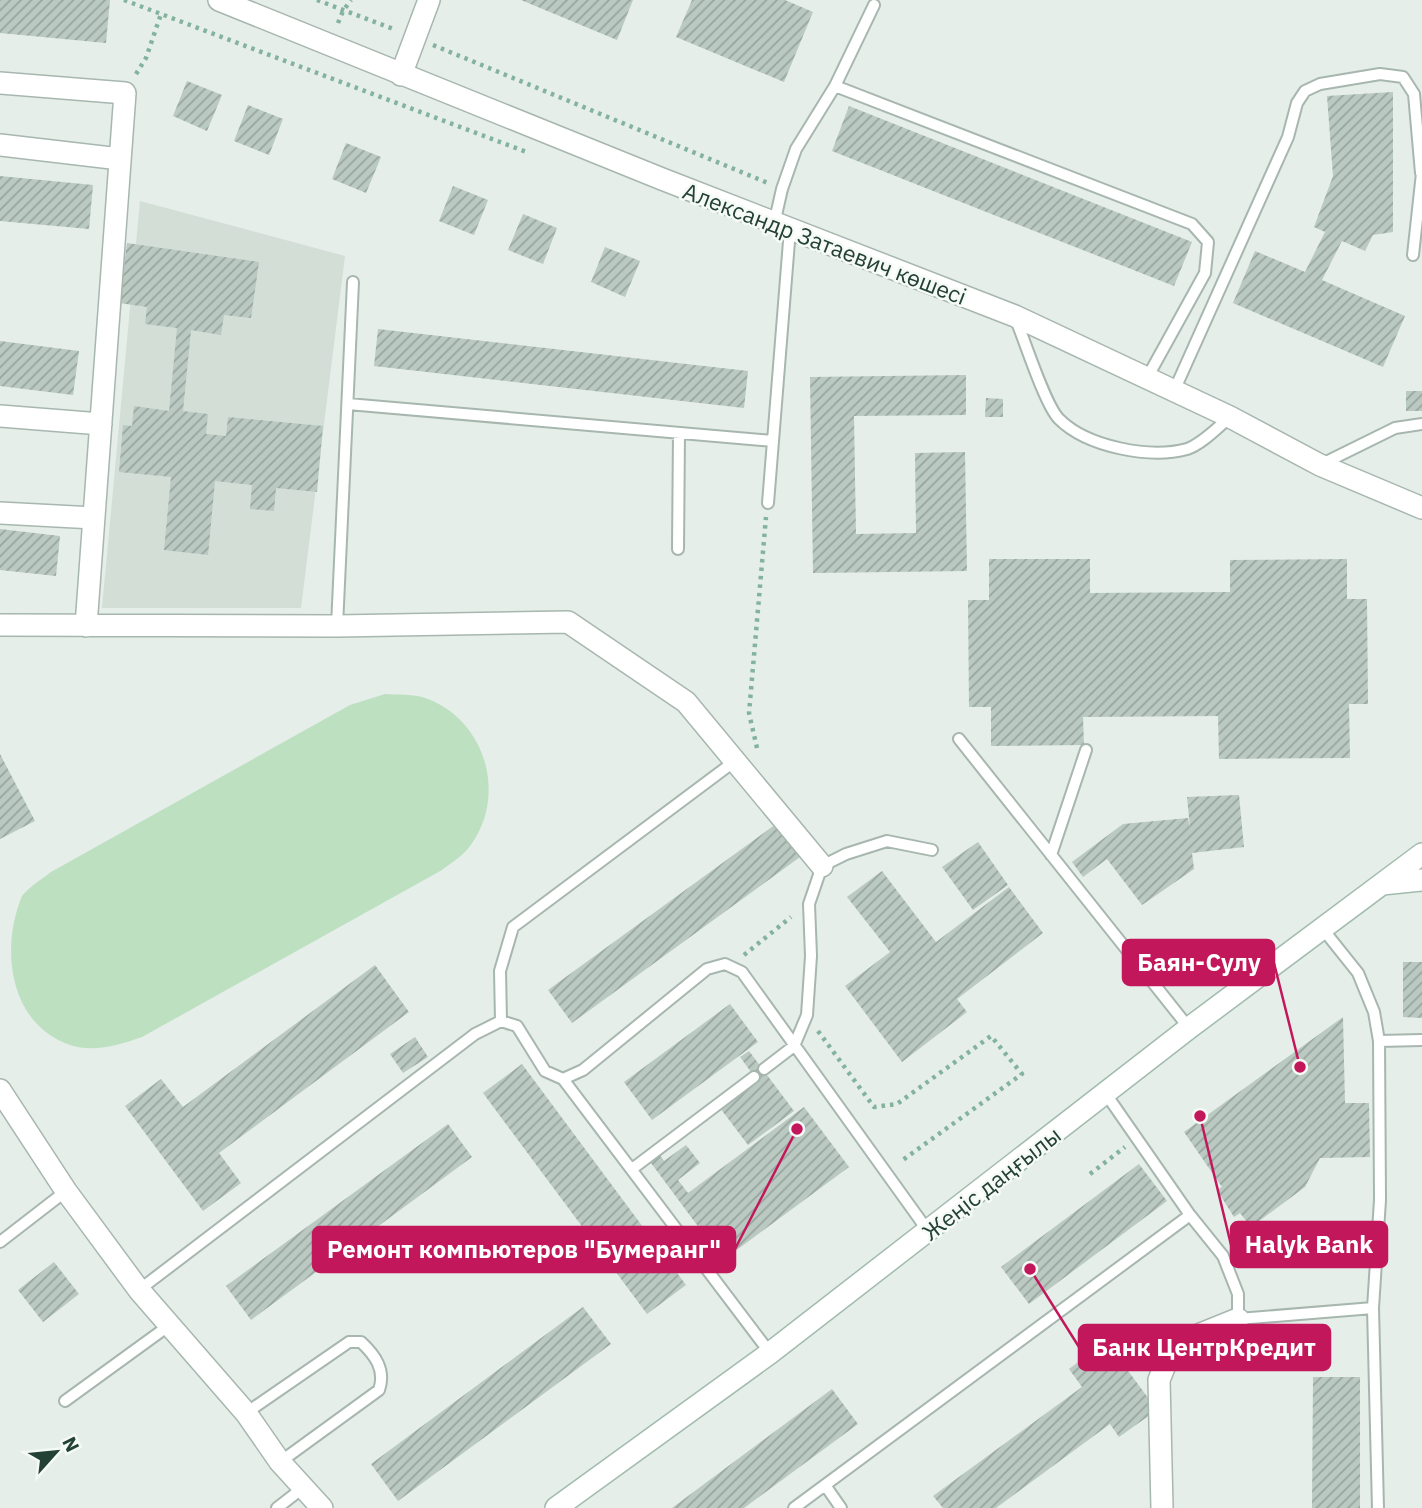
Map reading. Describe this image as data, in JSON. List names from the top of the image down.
{
  "streets": {
    "street": ["Александр Затаевич көшесі", "Жеңіс даңғылы"]
  },
  "places": [
    "Баян-Сулу",
    "Halyk Bank",
    "Ремонт компьютеров \"Бумеранг\"",
    "Банк ЦентрКредит"
  ],
  "north": "top right"
}
